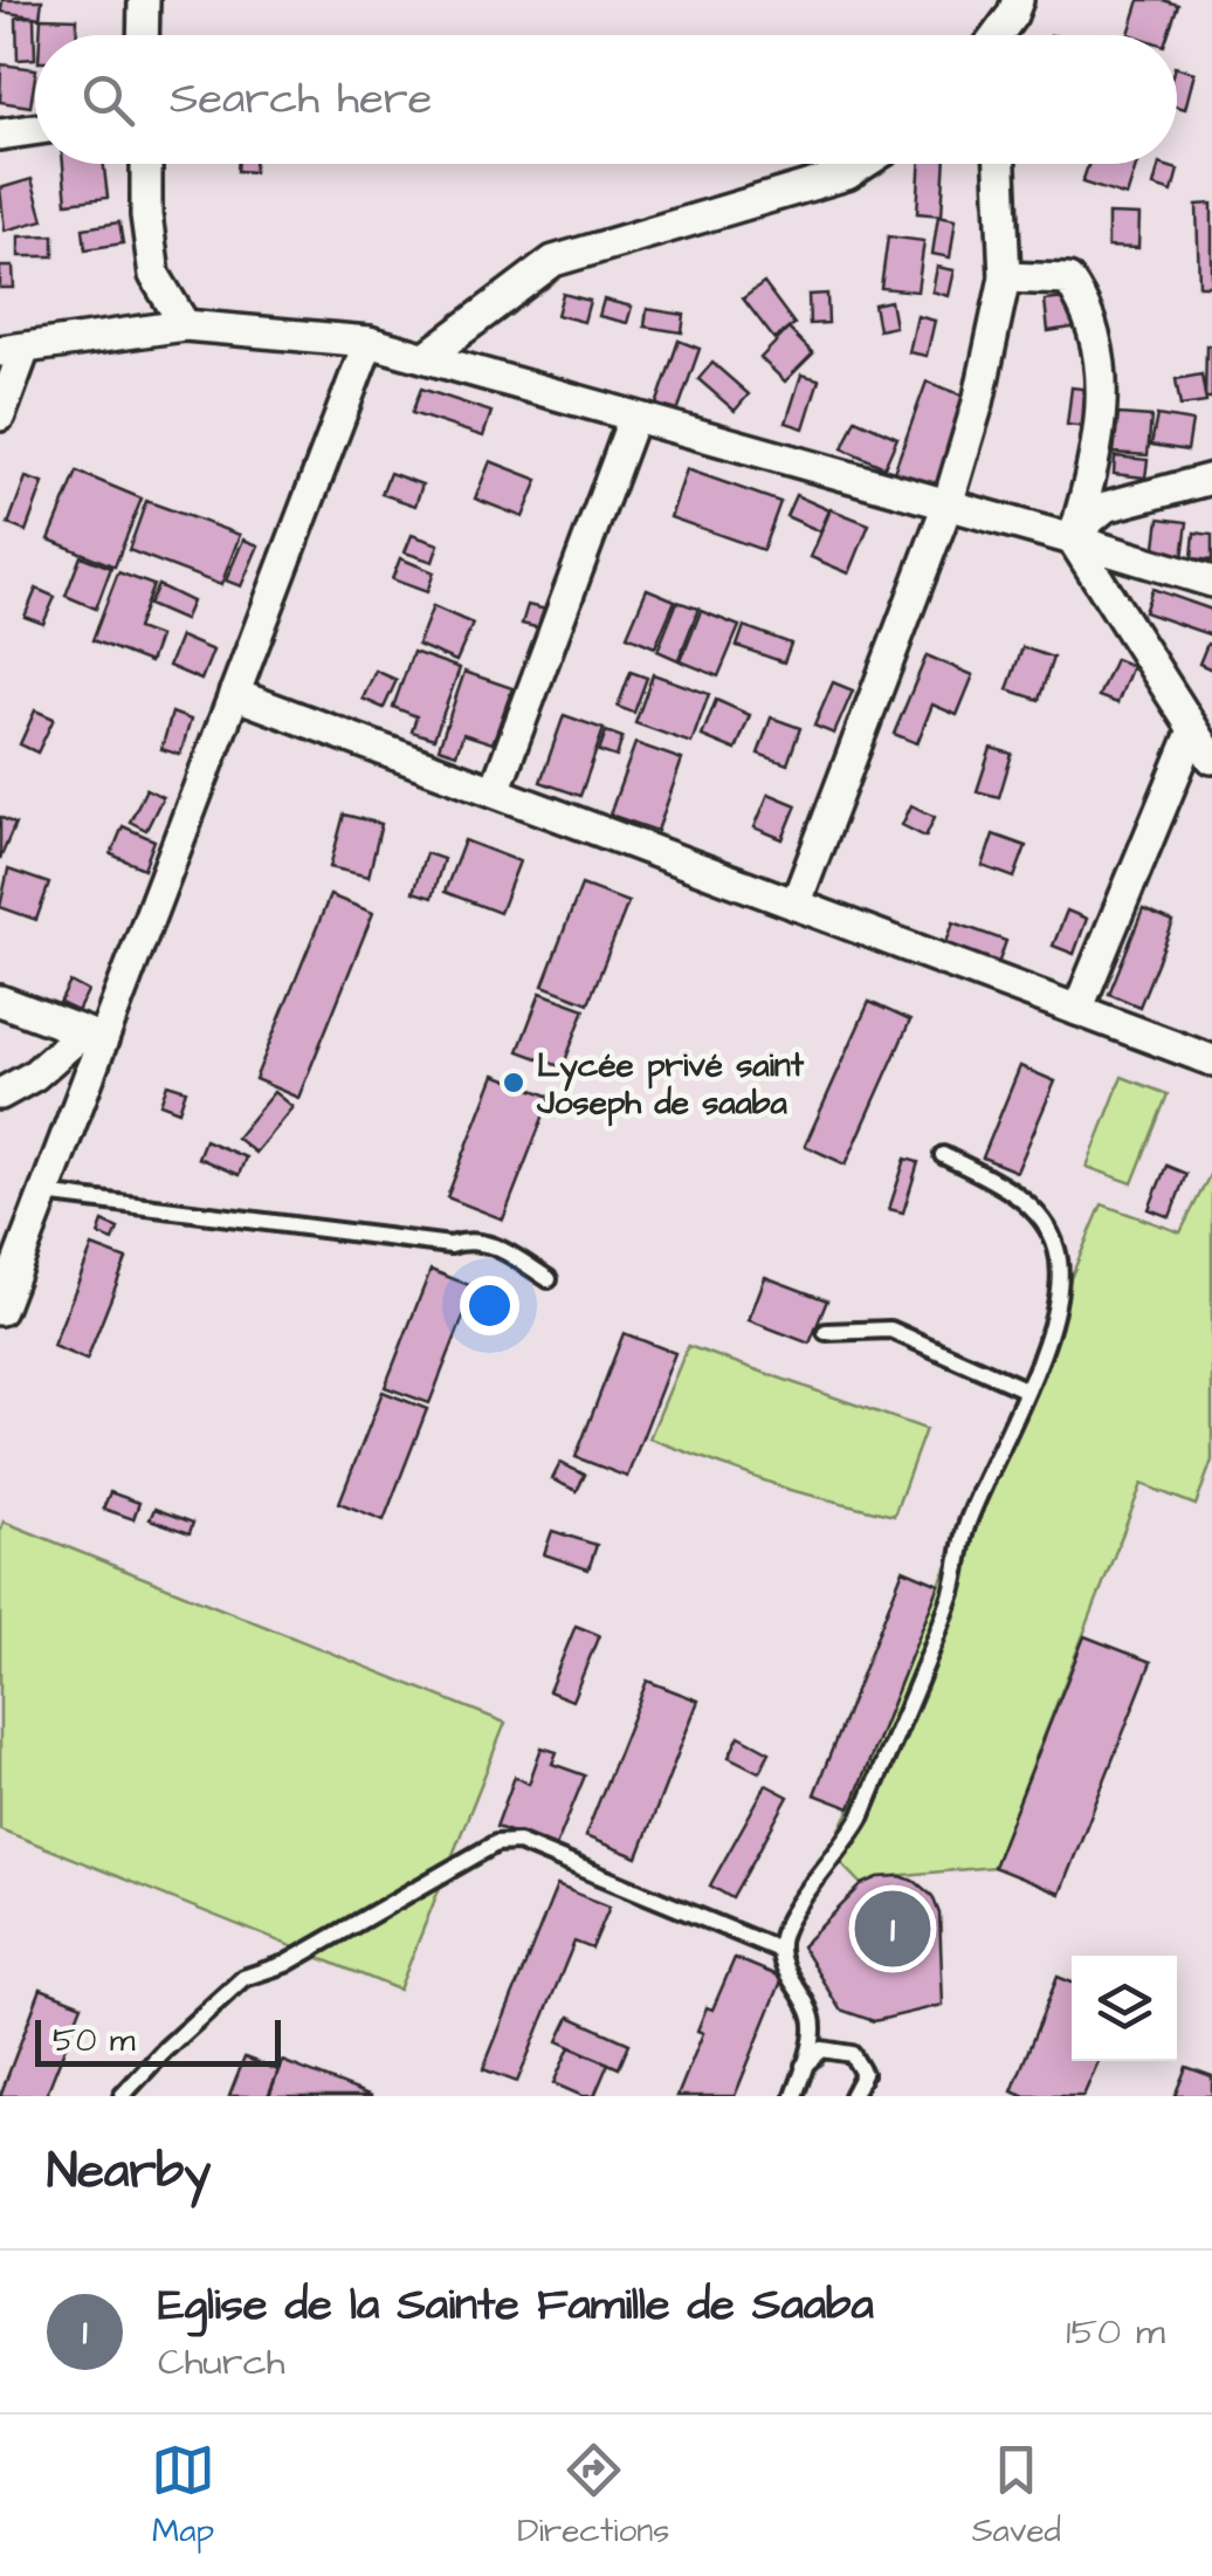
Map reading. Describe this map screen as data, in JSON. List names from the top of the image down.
{
  "places": ["Lycée privé saint Joseph de saaba"],
  "scale_bar": "50 m",
  "page": {
    "search": "Search here",
    "pins": "1",
    "scale": "50 m",
    "heading": "Nearby",
    "list": [
      {
        "mark": "1",
        "name": "Eglise de la Sainte Famille de Saaba",
        "note": "Church",
        "value": "150 m"
      }
    ],
    "nav": ["Map", "Directions", "Saved"]
  }
}
